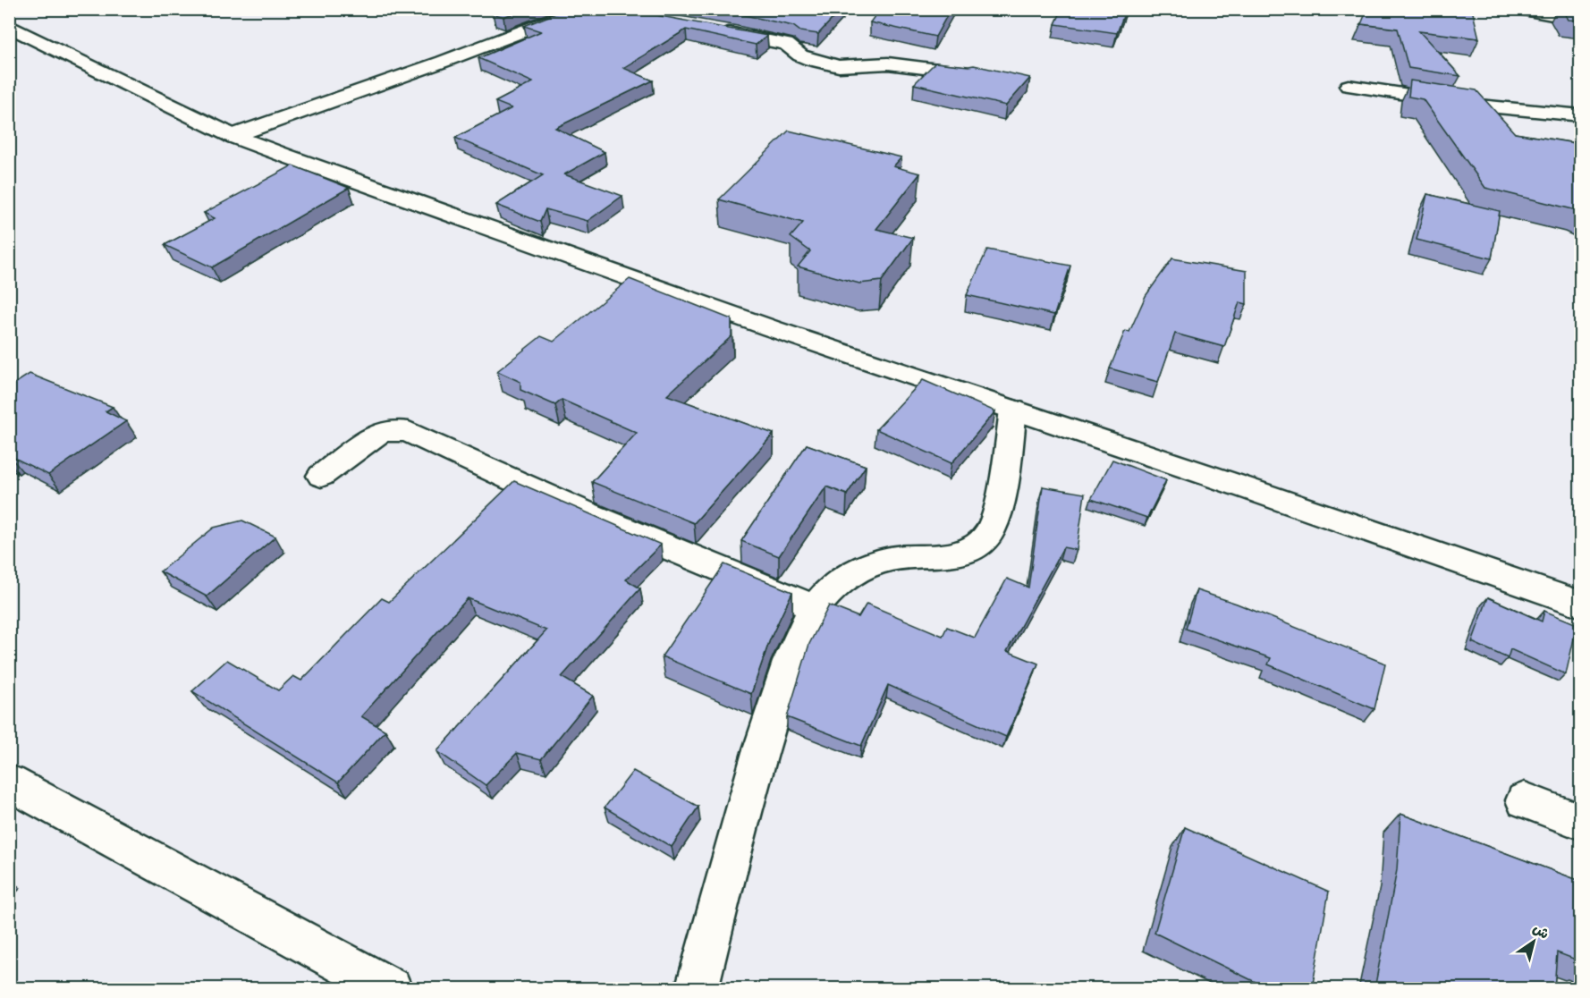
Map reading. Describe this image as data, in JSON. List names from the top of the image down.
{
  "north": "top right"
}
